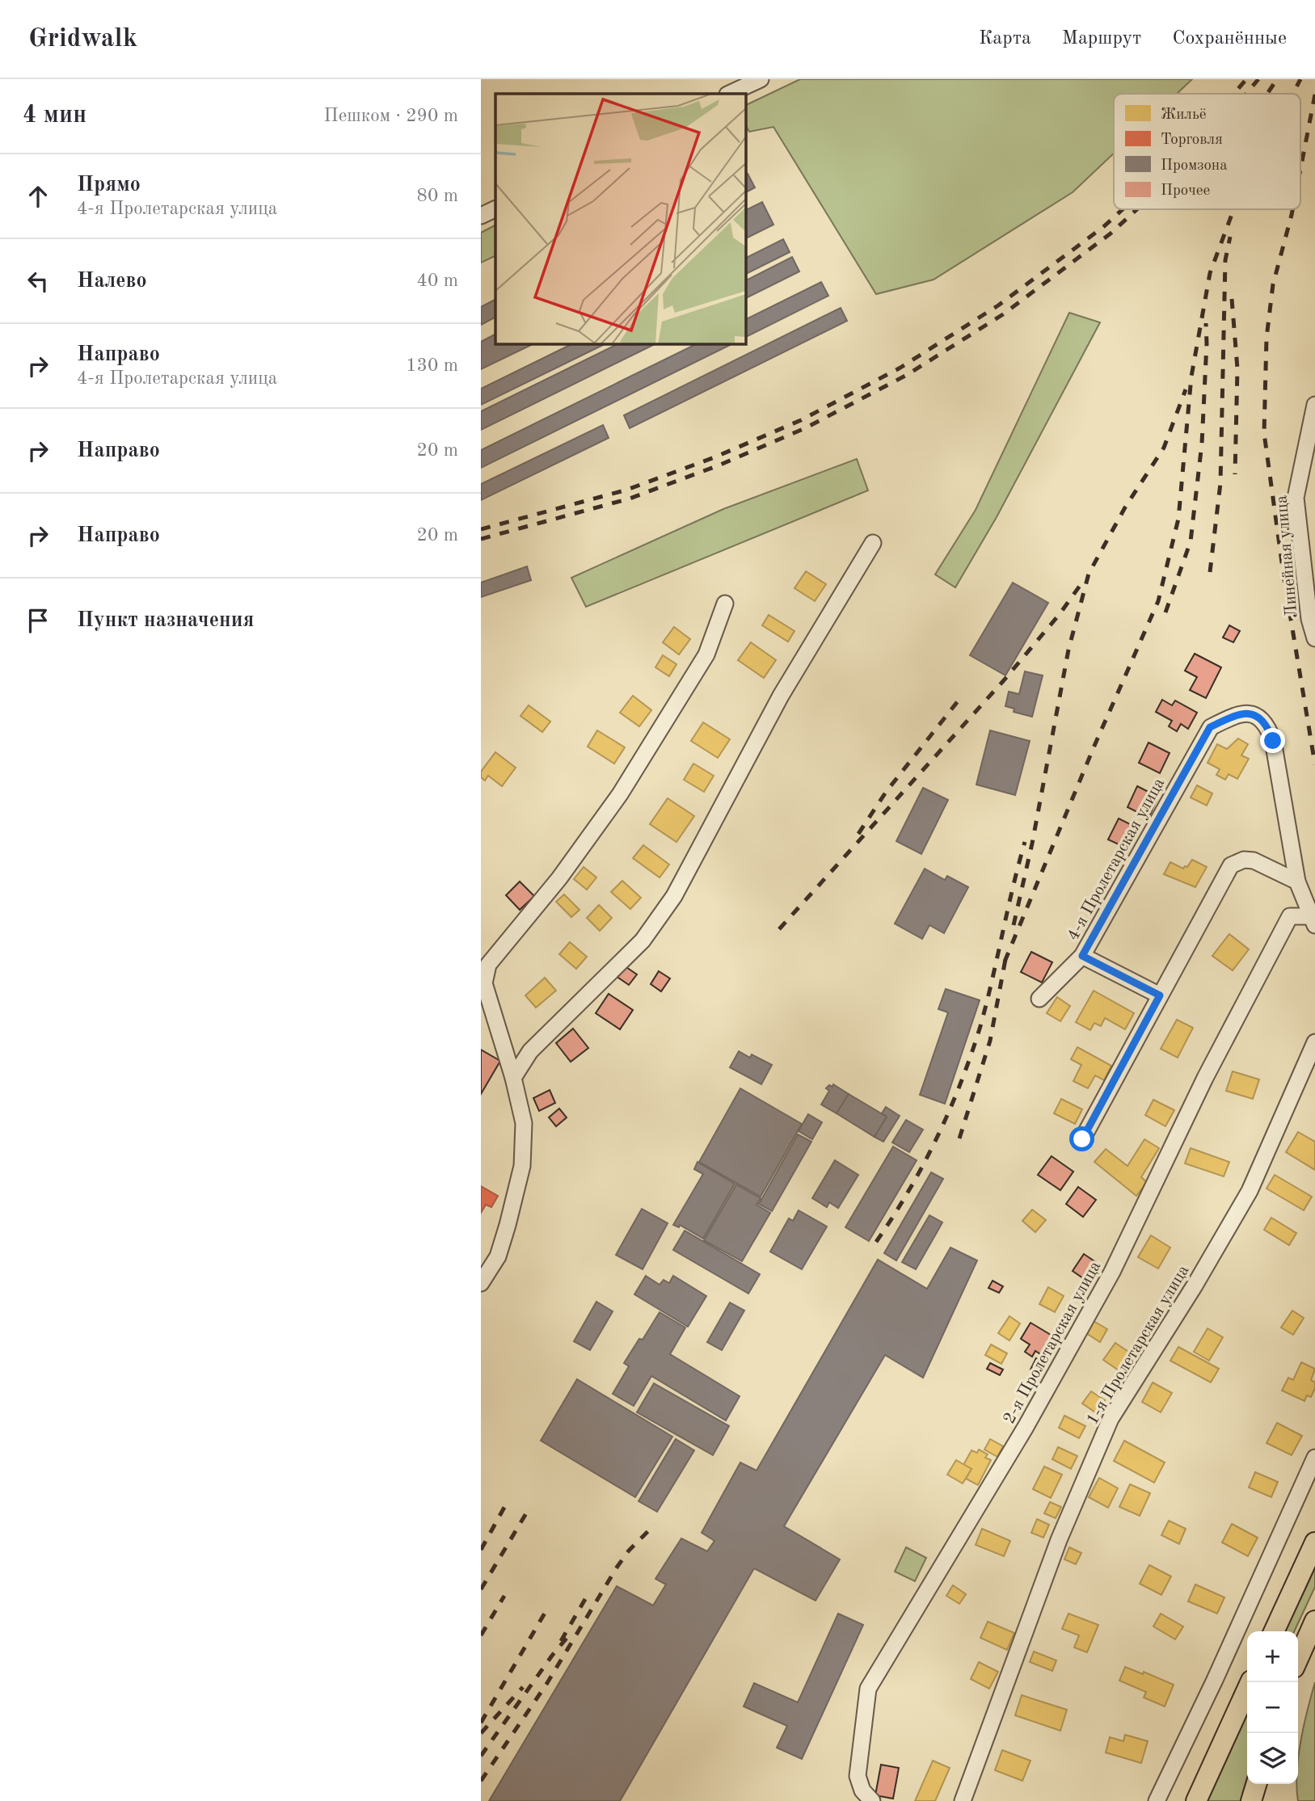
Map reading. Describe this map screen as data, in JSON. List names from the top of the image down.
{
  "streets": {
    "street": [
      "Линейная улица",
      "4-я Пролетарская улица",
      "2-я Пролетарская улица",
      "1-я Пролетарская улица"
    ]
  },
  "legend": [
    "Жильё",
    "Торговля",
    "Промзона",
    "Прочее"
  ],
  "page": {
    "header": "Gridwalk",
    "nav": ["Карта", "Маршрут", "Сохранённые"],
    "heading": ["4 мин", "Пешком · 290 m"],
    "list": [
      ["Прямо", "4-я Пролетарская улица", "80 m"],
      ["Налево", "40 m"],
      ["Направо", "4-я Пролетарская улица", "130 m"],
      ["Направо", "20 m"],
      ["Направо", "20 m"],
      "Пункт назначения"
    ],
    "map_buttons": ["+", "−"]
  }
}
